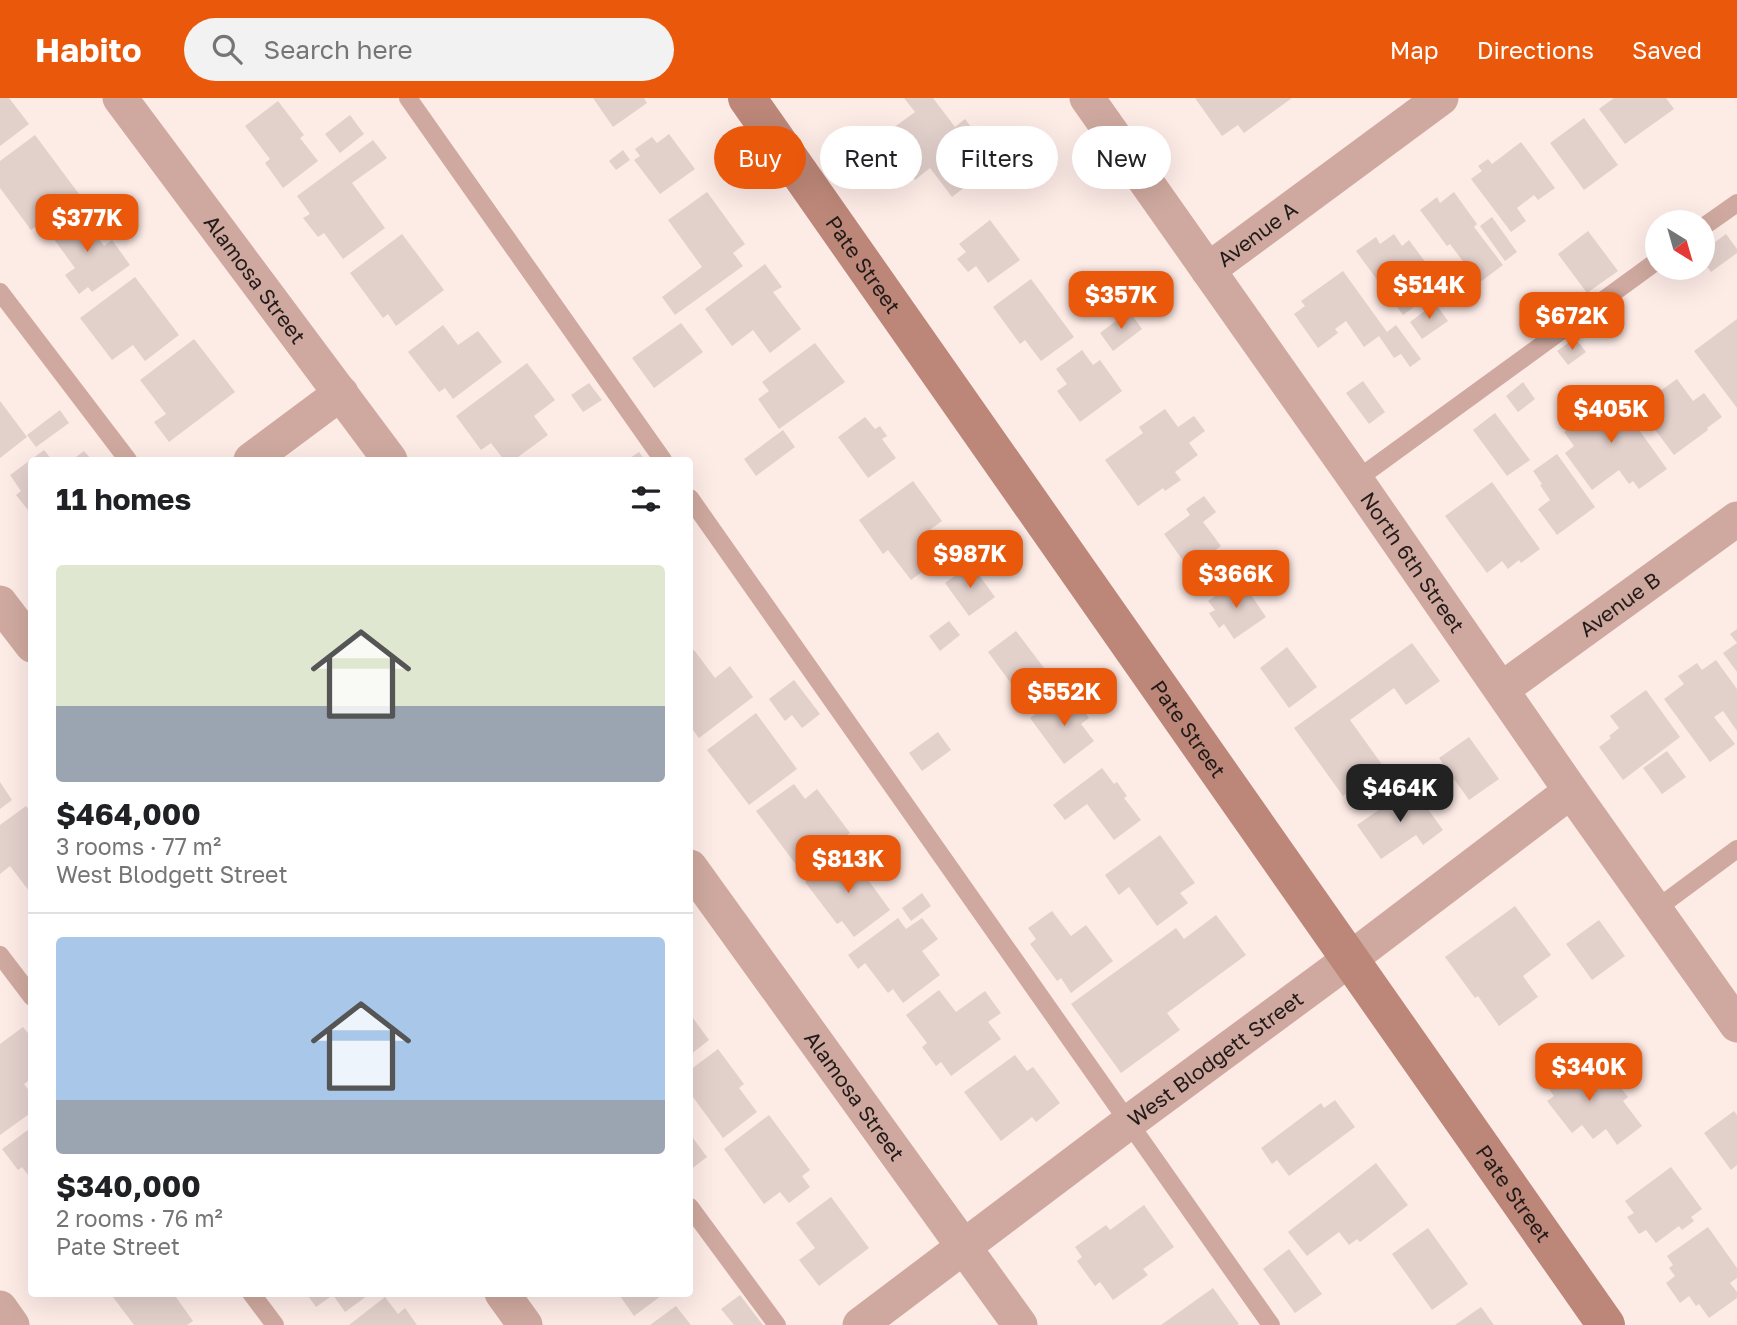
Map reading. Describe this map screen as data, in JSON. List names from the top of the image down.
{
  "streets": {
    "street": [
      "Avenue A",
      "Pate Street",
      "Alamosa Street",
      "North 6th Street",
      "Avenue B",
      "West Blodgett Street"
    ]
  },
  "crossings": [
    ["Avenue A", "North 6th Street"],
    ["Pate Street", "West Blodgett Street"],
    ["Alamosa Street", "West Blodgett Street"],
    ["North 6th Street", "Avenue B"],
    ["North 6th Street", "West Blodgett Street"]
  ],
  "north": "bottom right",
  "page": {
    "header": "Habito",
    "search": "Search here",
    "nav": ["Map", "Directions", "Saved"],
    "chip": [
      "Buy",
      "Rent",
      "Filters",
      "New"
    ],
    "price": [
      "$377K",
      "$514K",
      "$357K",
      "$672K",
      "$405K",
      "$987K",
      "$366K",
      "$552K",
      "$464K",
      "$813K",
      "$340K"
    ],
    "heading": "11 homes",
    "list": [
      {
        "name": "$464,000",
        "note": "3 rooms · 77 m² · West Blodgett Street"
      },
      {
        "name": "$340,000",
        "note": "2 rooms · 76 m² · Pate Street"
      }
    ]
  }
}
